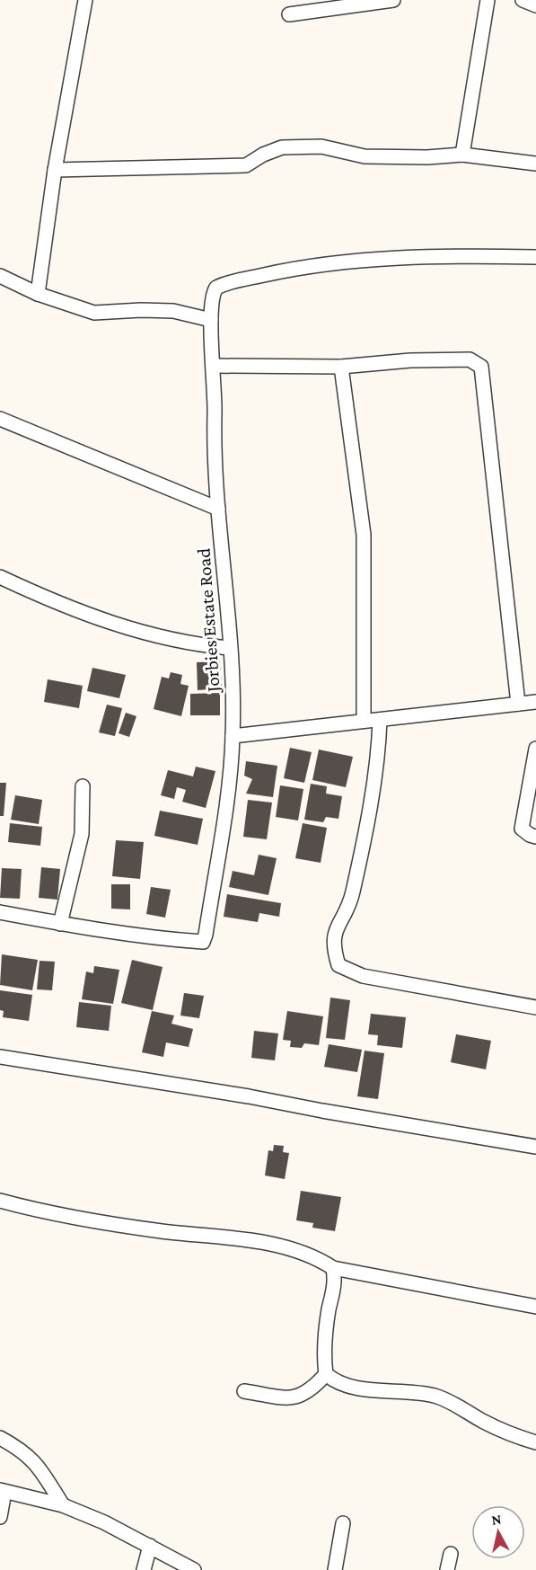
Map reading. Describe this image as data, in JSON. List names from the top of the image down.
{
  "streets": {
    "street": ["Jorbies Estate Road"]
  },
  "north": "top"
}
